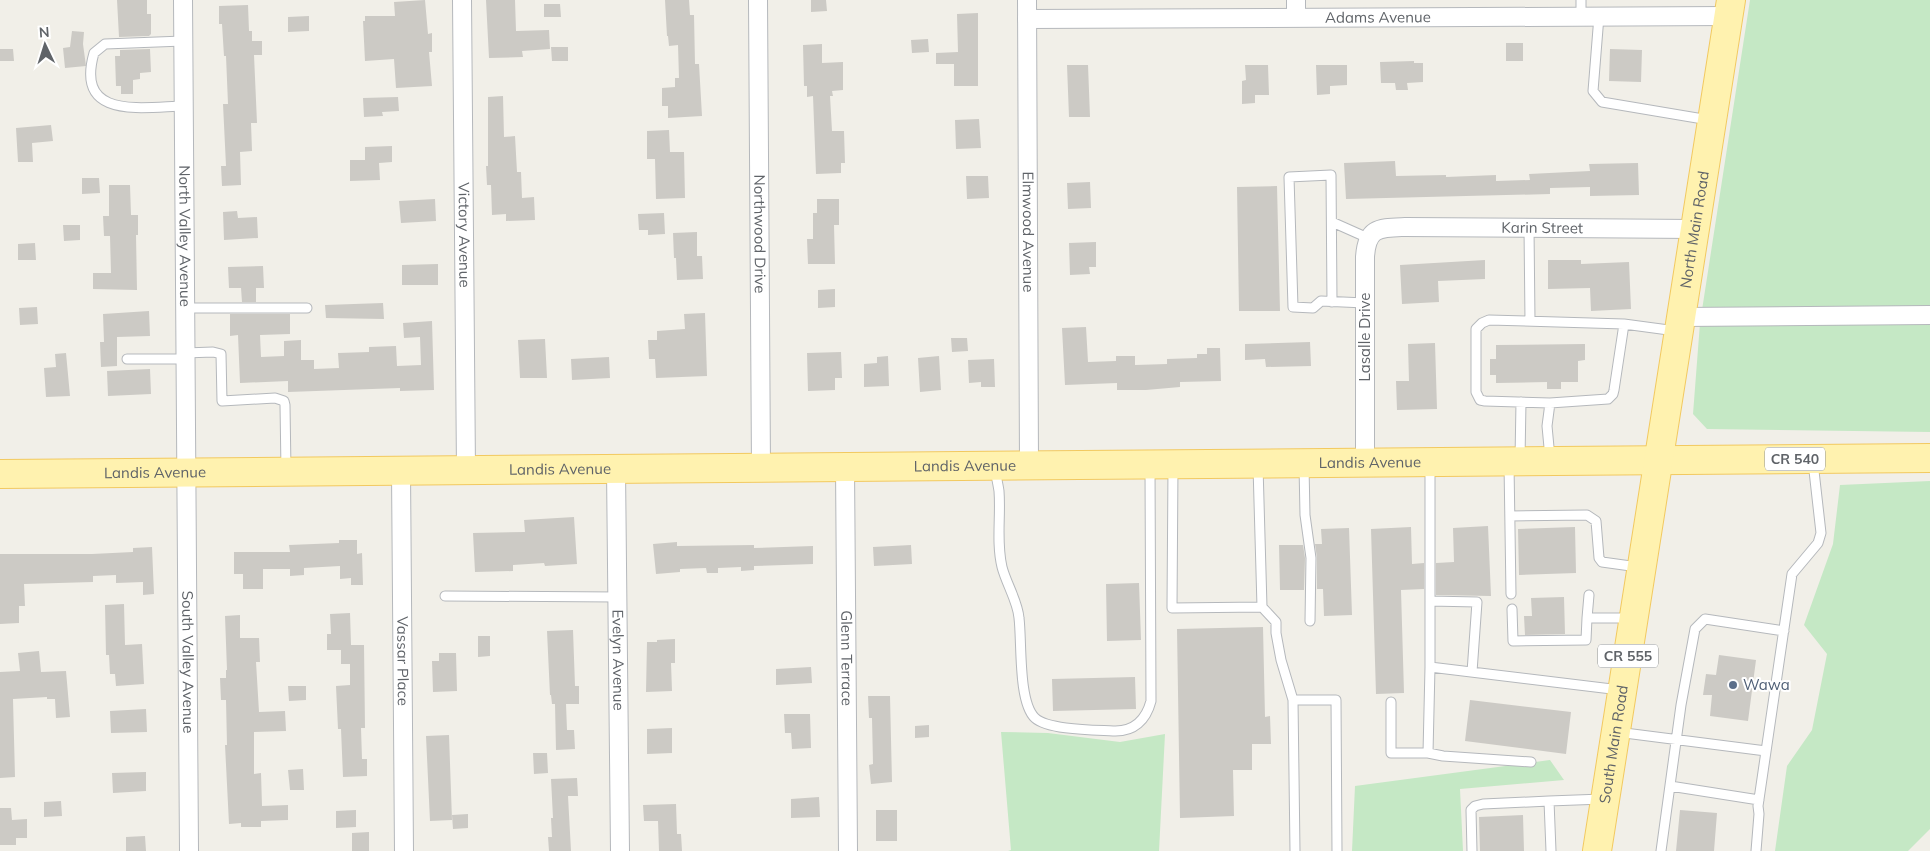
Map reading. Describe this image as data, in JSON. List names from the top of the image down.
{
  "streets": {
    "main road": [
      "North Main Road",
      "CR 540",
      "Landis Avenue",
      "CR 555",
      "South Main Road"
    ],
    "street": [
      "Adams Avenue",
      "Karin Street",
      "Elmwood Avenue",
      "Northwood Drive",
      "Victory Avenue",
      "North Valley Avenue",
      "Lasalle Drive",
      "Glenn Terrace",
      "Evelyn Avenue",
      "Vassar Place",
      "South Valley Avenue"
    ]
  },
  "crossings": [
    ["Adams Avenue", "North Main Road"],
    ["Adams Avenue", "Elmwood Avenue"],
    ["Karin Street", "North Main Road"],
    ["Karin Street", "Lasalle Drive"],
    ["North Main Road", "Landis Avenue"],
    ["North Main Road", "South Main Road"],
    ["Elmwood Avenue", "Landis Avenue"],
    ["Northwood Drive", "Landis Avenue"],
    ["Victory Avenue", "Landis Avenue"],
    ["North Valley Avenue", "Landis Avenue"],
    ["North Valley Avenue", "South Valley Avenue"],
    ["Lasalle Drive", "Landis Avenue"],
    ["Landis Avenue", "Glenn Terrace"],
    ["Landis Avenue", "Evelyn Avenue"],
    ["Landis Avenue", "Vassar Place"],
    ["Landis Avenue", "South Valley Avenue"],
    ["Landis Avenue", "South Main Road"]
  ],
  "places": ["Wawa"],
  "north": "top"
}
